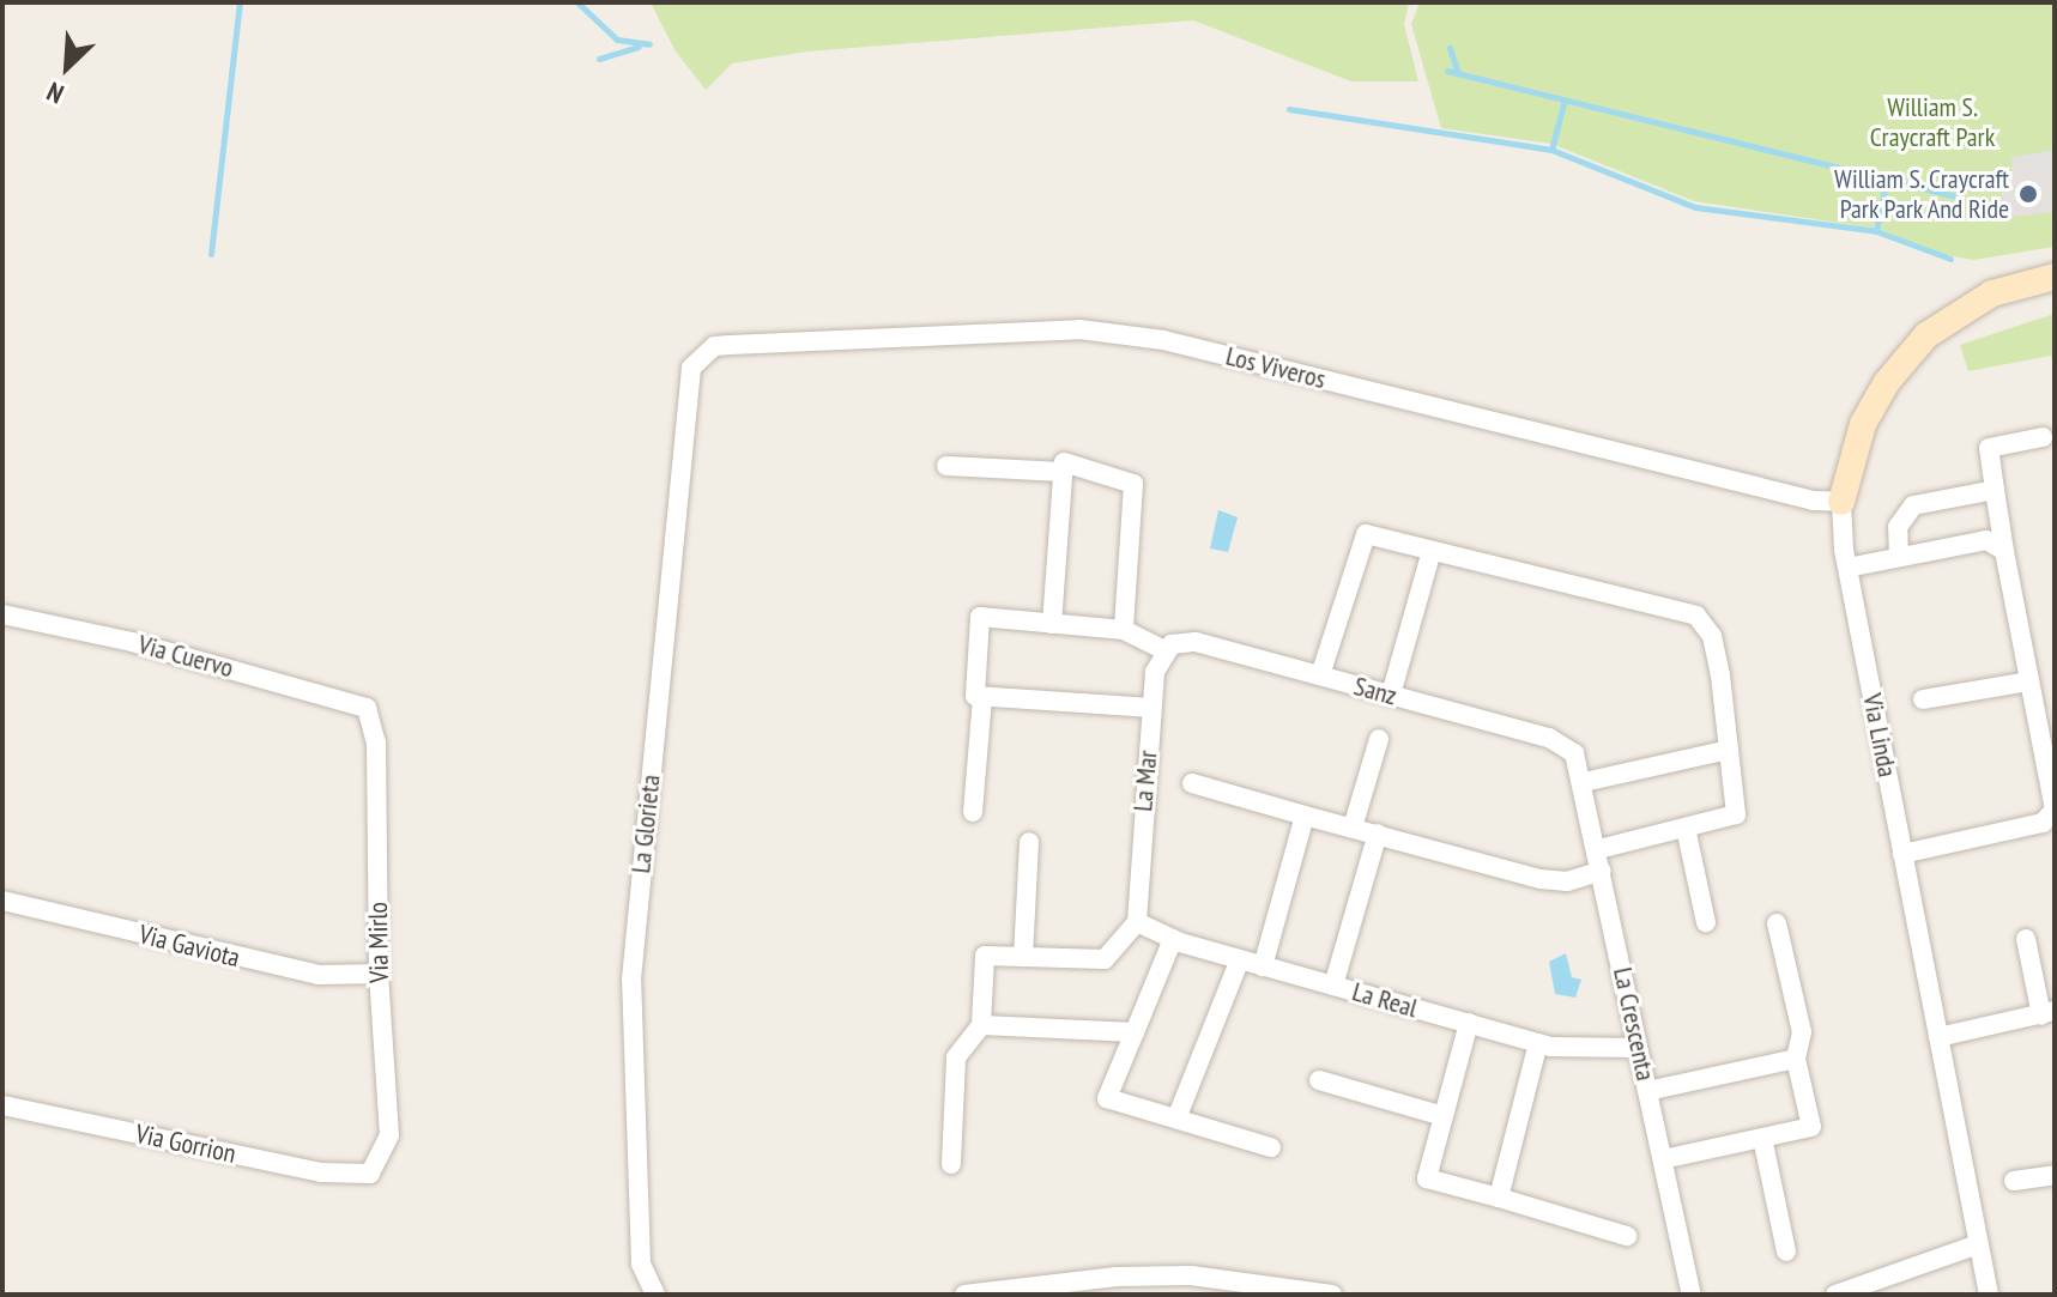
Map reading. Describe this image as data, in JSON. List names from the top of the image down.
{
  "streets": {
    "street": [
      "Los Viveros",
      "Via Cuervo",
      "Sanz",
      "Via Linda",
      "La Mar",
      "La Glorieta",
      "Via Mirlo",
      "Via Gaviota",
      "La Real",
      "La Crescenta",
      "Via Gorrion"
    ]
  },
  "crossings": [
    ["Los Viveros", "Via Linda"],
    ["Los Viveros", "La Glorieta"],
    ["Via Cuervo", "Via Mirlo"],
    ["Sanz", "La Mar"],
    ["Sanz", "La Crescenta"],
    ["La Mar", "La Real"],
    ["Via Mirlo", "Via Gaviota"],
    ["Via Mirlo", "Via Gorrion"],
    ["La Real", "La Crescenta"]
  ],
  "parks": ["William S. Craycraft Park"],
  "places": ["William S. Craycraft Park Park And Ride"],
  "north": "bottom left"
}
